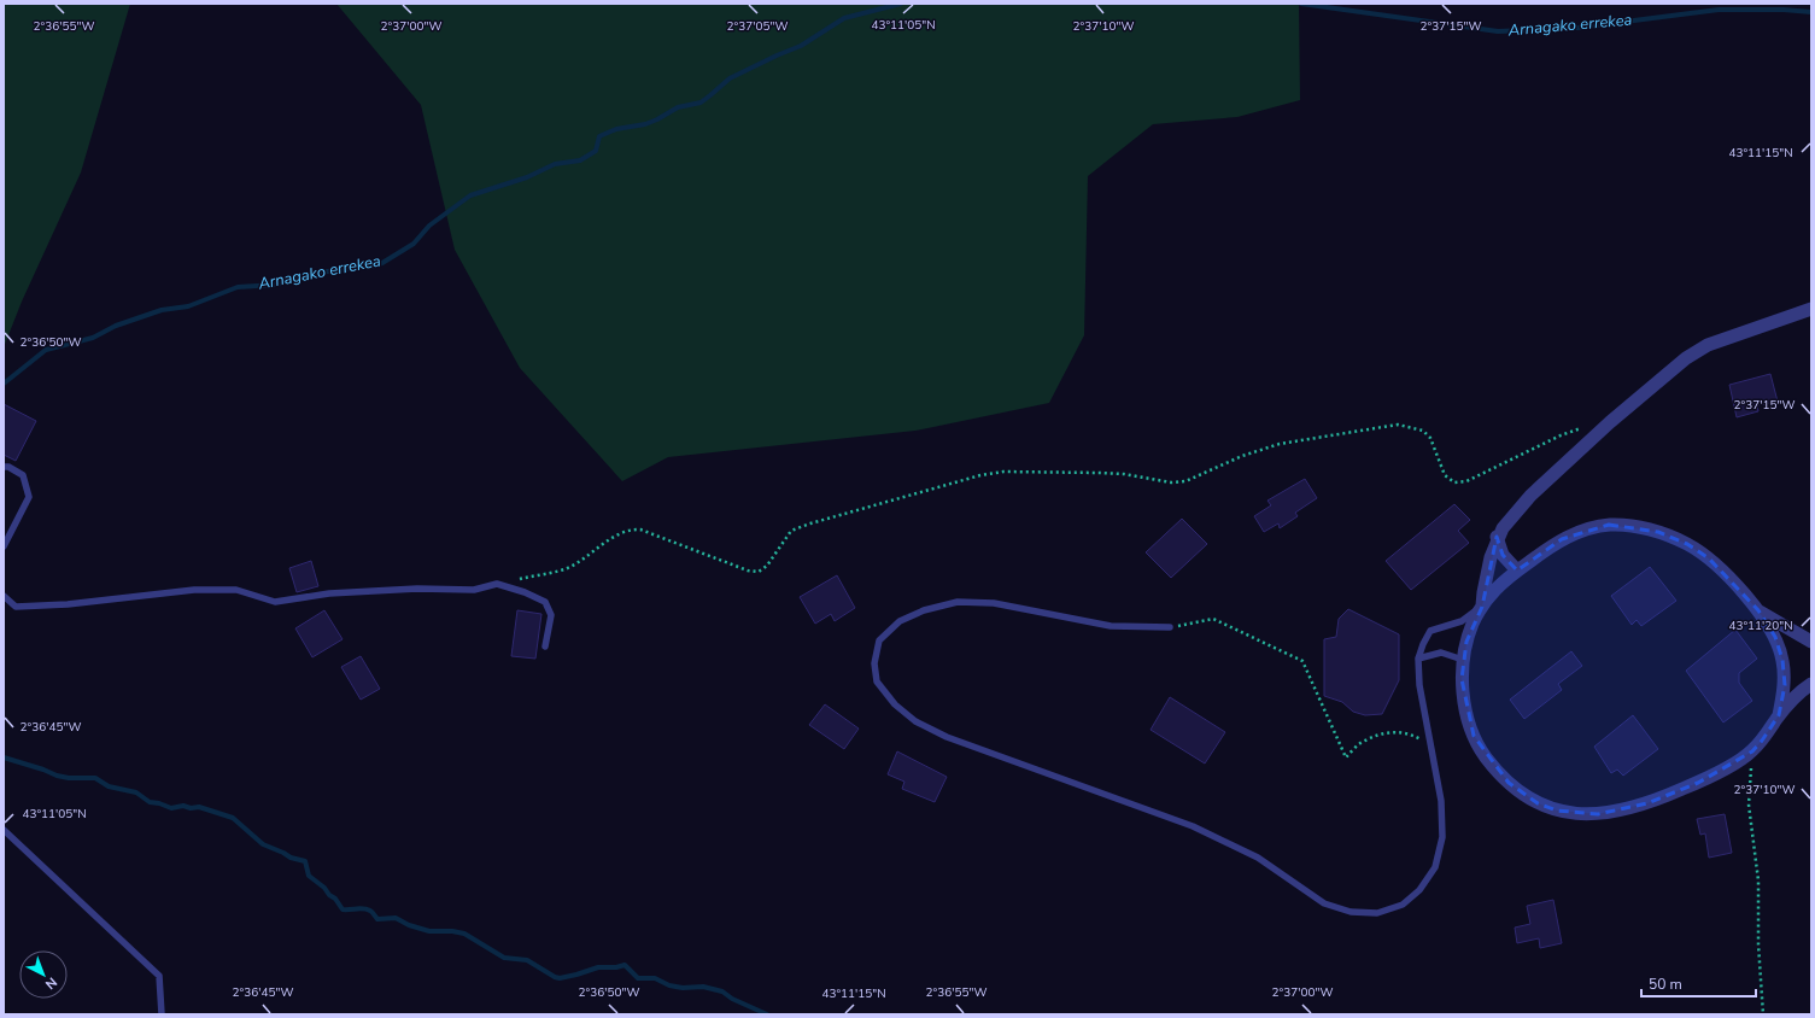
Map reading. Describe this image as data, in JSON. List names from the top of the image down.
{
  "water": ["Arnagako errekea"],
  "scale_bar": "50 m",
  "north": "bottom right",
  "coordinates": [
    "43°11'05\"N",
    "2°36'55\"W",
    "2°37'00\"W",
    "2°37'05\"W",
    "2°37'10\"W",
    "2°37'15\"W",
    "43°11'15\"N",
    "2°36'50\"W",
    "43°11'20\"N",
    "2°36'45\"W"
  ]
}
